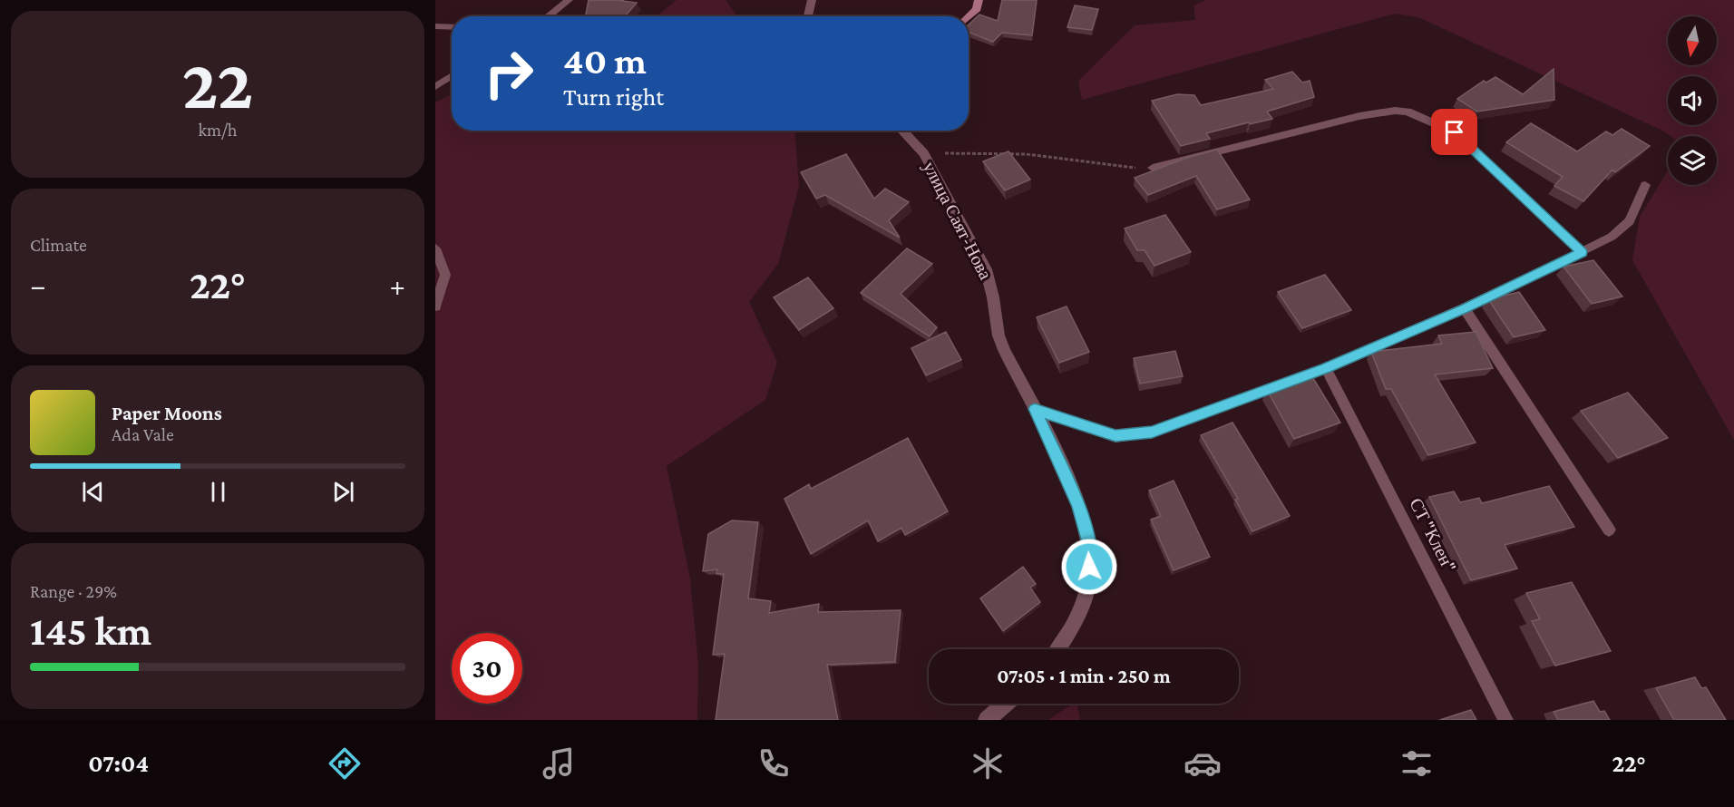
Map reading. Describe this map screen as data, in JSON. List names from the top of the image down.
{
  "streets": {
    "street": ["улица Саят-Нова"],
    "lane": ["СТ \"Клен\""]
  },
  "north": "bottom",
  "page": {
    "tile": [
      ["22", "km/h"],
      "Climate",
      ["Range · 29%", "145 km"]
    ],
    "turn": ["40 m", "Turn right"],
    "heat": ["−", "22°", "+"],
    "song": ["Paper Moons", "Ada Vale"],
    "limit": "30",
    "trip": "07:05 · 1 min · 250 m",
    "tabs": ["07:04", "22°"]
  }
}
